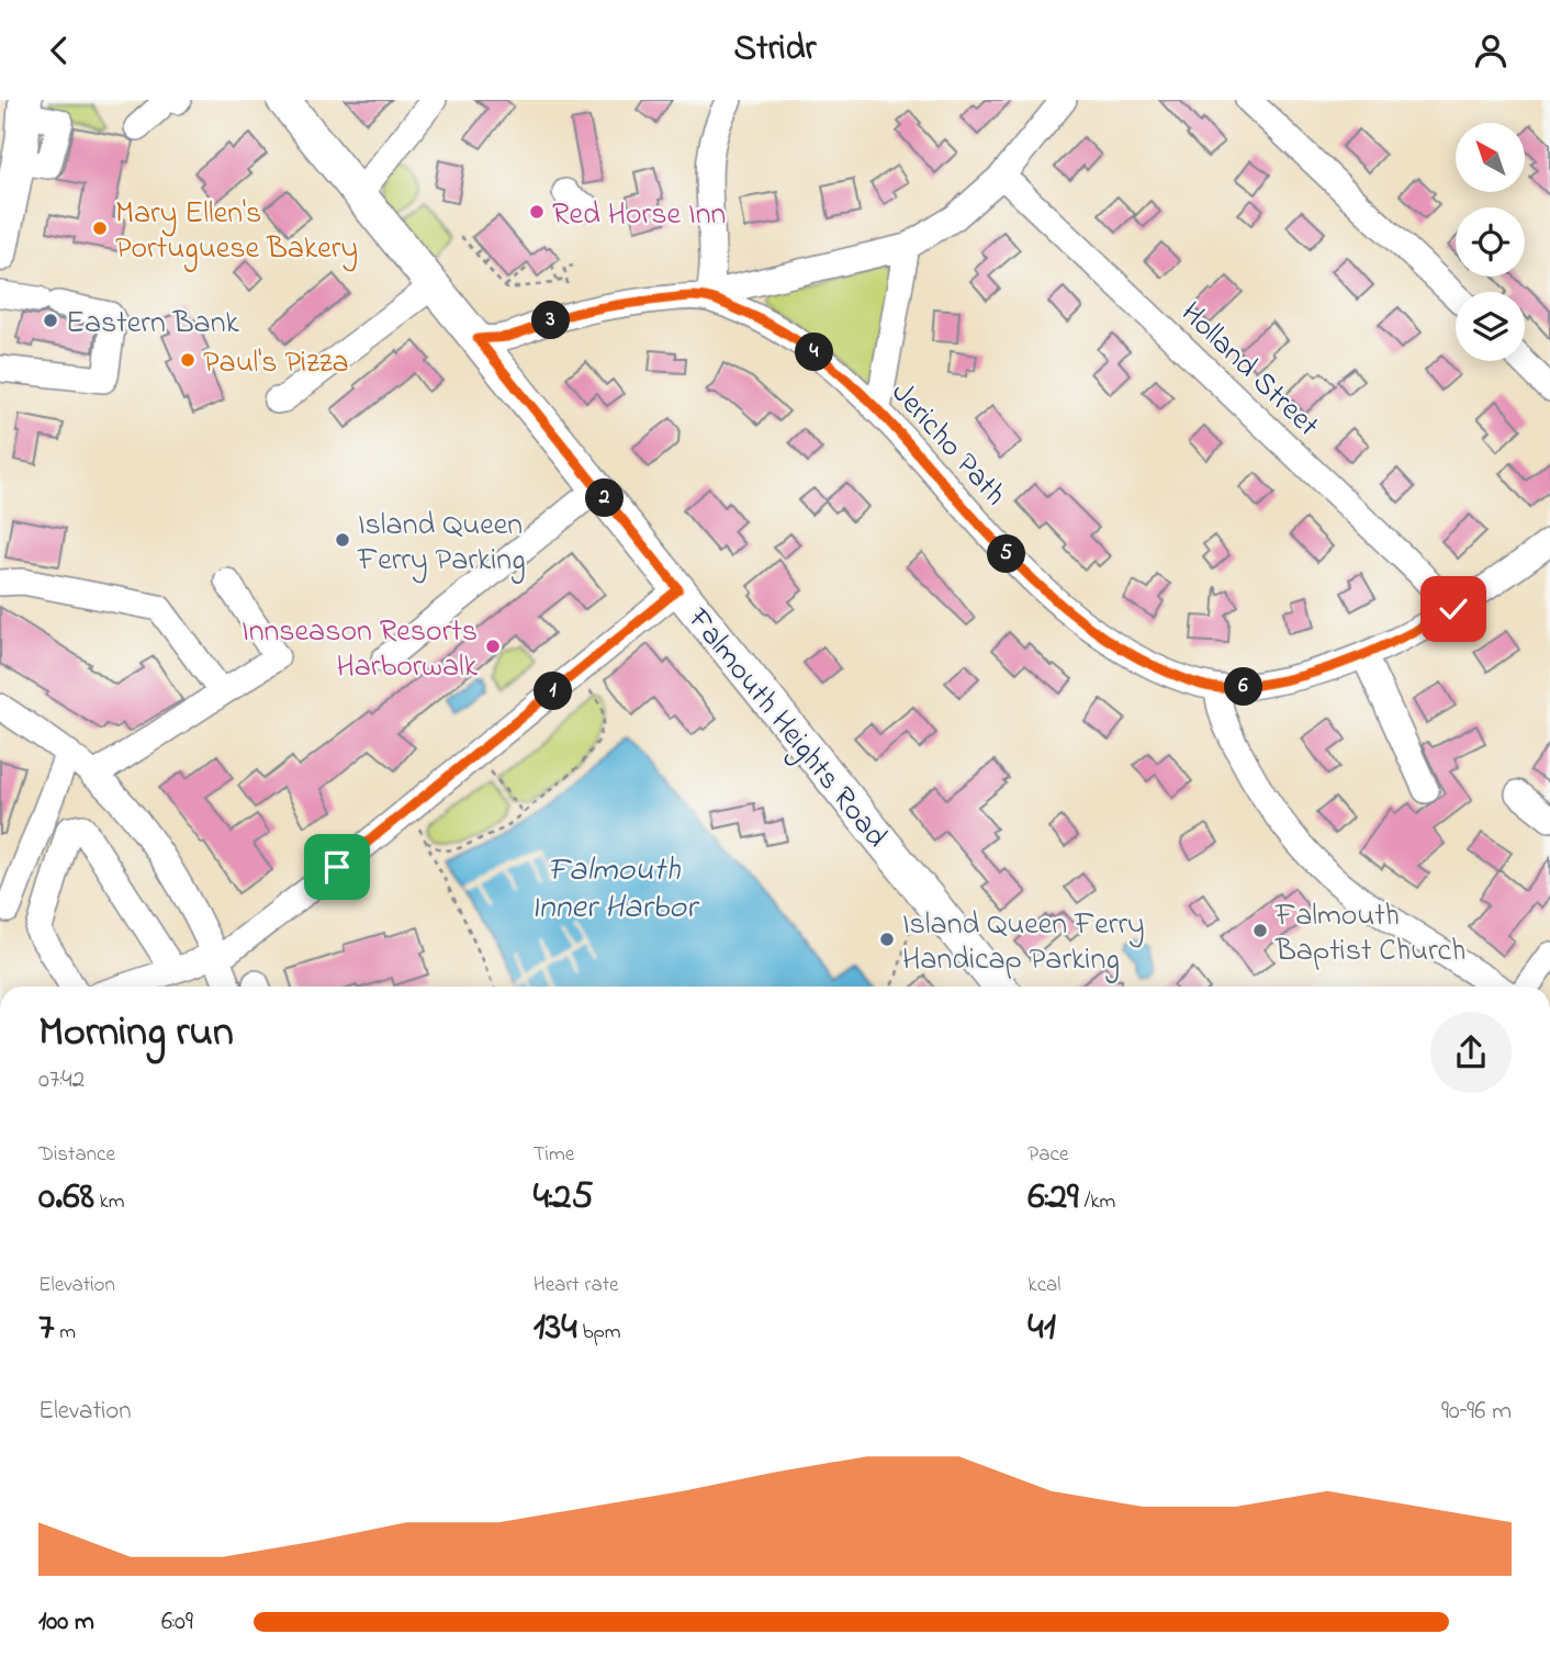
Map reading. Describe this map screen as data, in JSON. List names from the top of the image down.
{
  "streets": {
    "main road": ["Falmouth Heights Road"],
    "street": ["Holland Street", "Jericho Path"]
  },
  "crossings": [
    ["Holland Street", "Jericho Path"],
    ["Jericho Path", "Falmouth Heights Road"]
  ],
  "water": ["Falmouth Inner Harbor"],
  "places": [
    "Red Horse Inn",
    "Mary Ellen's Portuguese Bakery",
    "Eastern Bank",
    "Paul's Pizza",
    "Island Queen Ferry Parking",
    "Innseason Resorts Harborwalk",
    "Falmouth Baptist Church",
    "Island Queen Ferry Handicap Parking"
  ],
  "north": "top left",
  "page": {
    "header": "Stridr",
    "pins": [
      "3",
      "4",
      "2",
      "5",
      "6",
      "1"
    ],
    "heading": ["Morning run", "07:42"],
    "stats": [
      ["Distance", "0.68 km"],
      ["Time", "4:25"],
      ["Pace", "6:29 /km"],
      ["Elevation", "7 m"],
      ["Heart rate", "134 bpm"],
      ["kcal", "41"]
    ],
    "chart": ["Elevation", "90–96 m"],
    "list": [
      {
        "name": "100 m",
        "note": "6:09"
      }
    ]
  }
}
